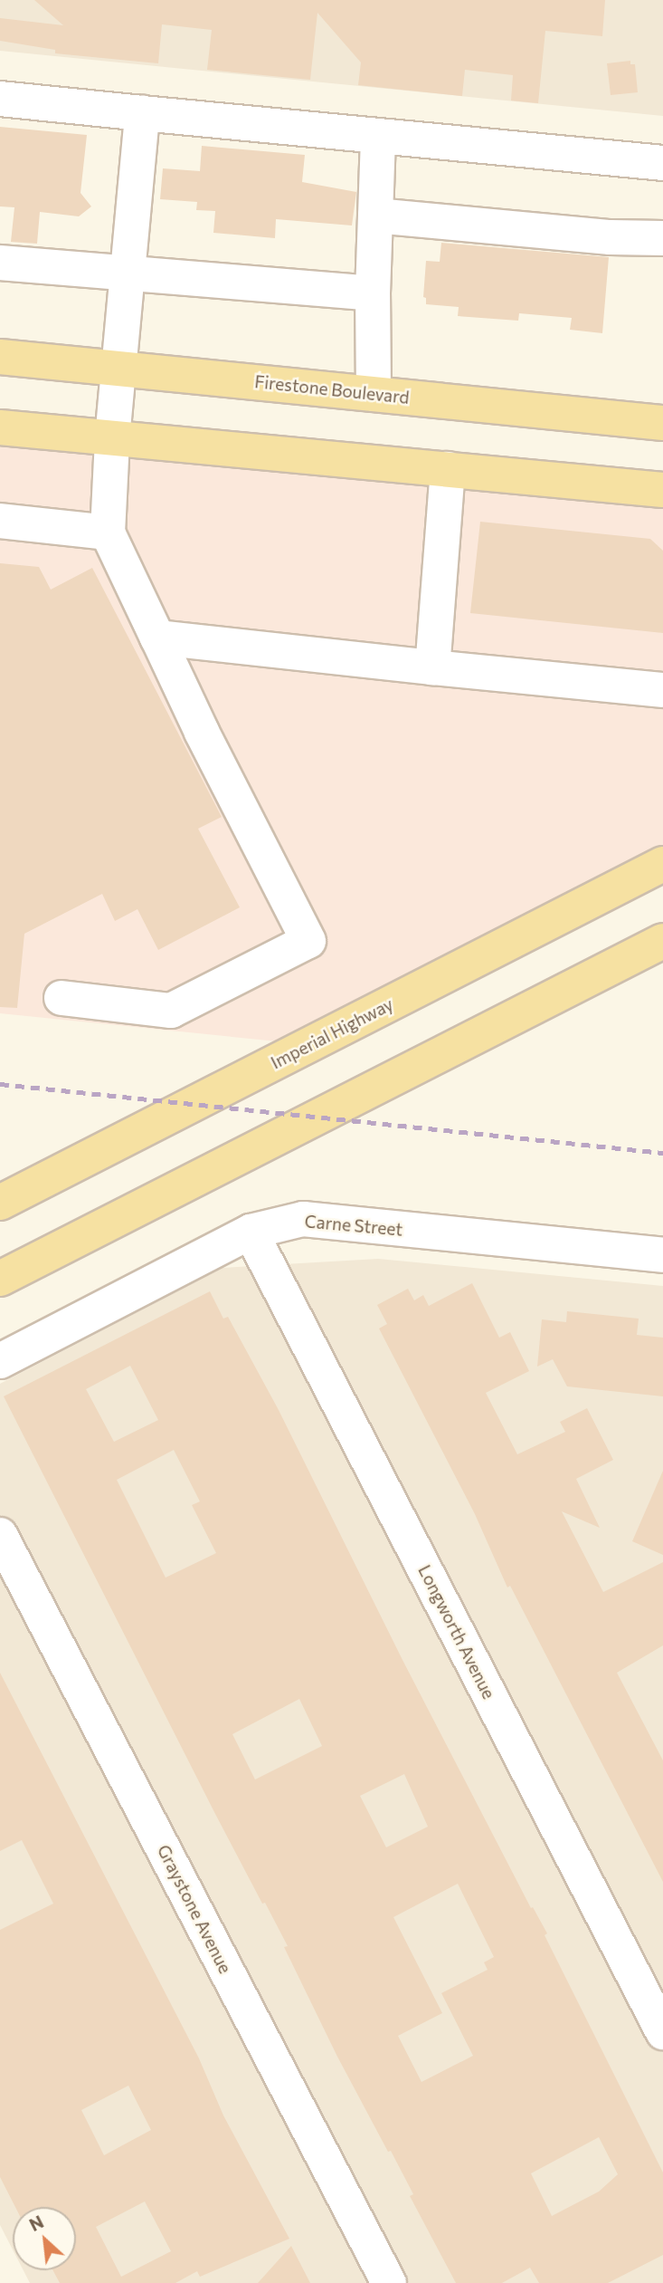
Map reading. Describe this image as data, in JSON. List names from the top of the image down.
{
  "streets": {
    "main road": ["Firestone Boulevard", "Imperial Highway"],
    "street": ["Carne Street", "Longworth Avenue", "Graystone Avenue"]
  },
  "crossings": [
    ["Carne Street", "Longworth Avenue"]
  ],
  "north": "top left"
}
